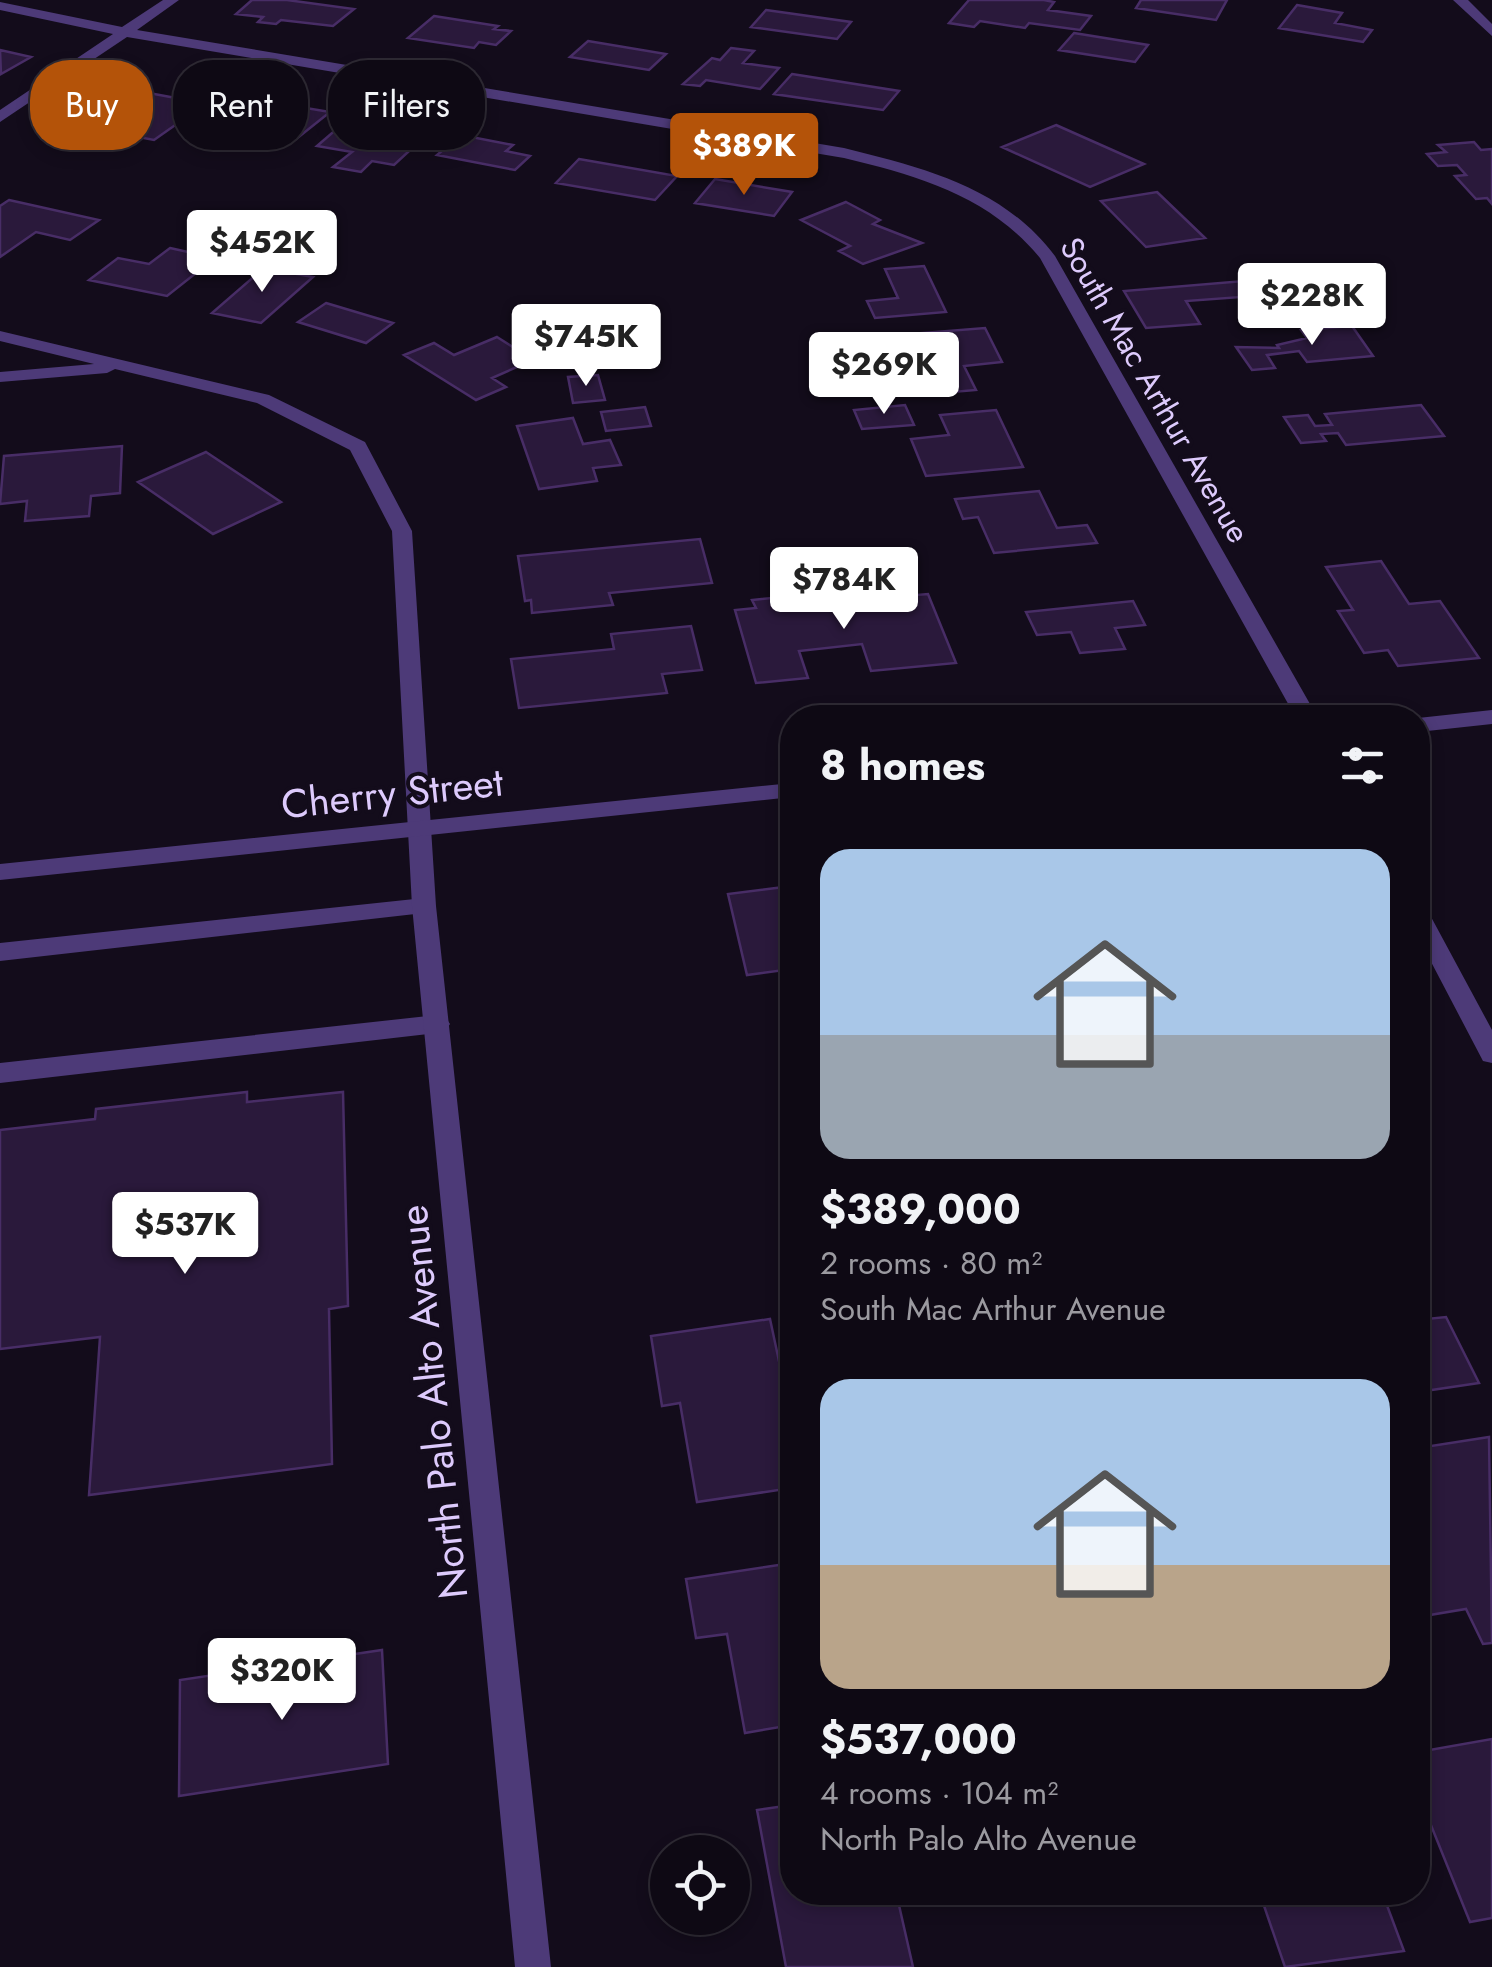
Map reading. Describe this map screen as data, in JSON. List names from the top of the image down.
{
  "streets": {
    "street": ["South Mac Arthur Avenue", "Cherry Street", "North Palo Alto Avenue"]
  },
  "crossings": [
    ["Cherry Street", "North Palo Alto Avenue"]
  ],
  "page": {
    "chip": ["Buy", "Rent", "Filters"],
    "price": [
      "$389K",
      "$452K",
      "$228K",
      "$745K",
      "$269K",
      "$784K",
      "$537K",
      "$320K"
    ],
    "heading": "8 homes",
    "list": [
      {
        "name": "$389,000",
        "note": "2 rooms · 80 m² · South Mac Arthur Avenue"
      },
      {
        "name": "$537,000",
        "note": "4 rooms · 104 m² · North Palo Alto Avenue"
      }
    ]
  }
}
